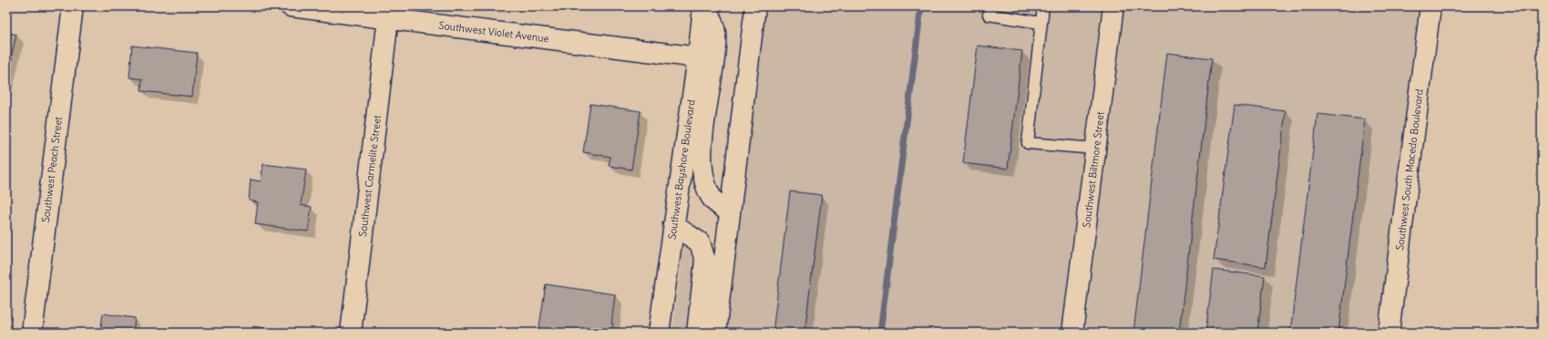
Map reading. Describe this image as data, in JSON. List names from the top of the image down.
{
  "streets": {
    "street": [
      "Southwest Violet Avenue",
      "Southwest Peach Street",
      "Southwest Bayshore Boulevard",
      "Southwest Biltmore Street",
      "Southwest South Macedo Boulevard",
      "Southwest Carmelite Street"
    ]
  },
  "crossings": [
    ["Southwest Violet Avenue", "Southwest Bayshore Boulevard"],
    ["Southwest Violet Avenue", "Southwest Carmelite Street"]
  ]
}
